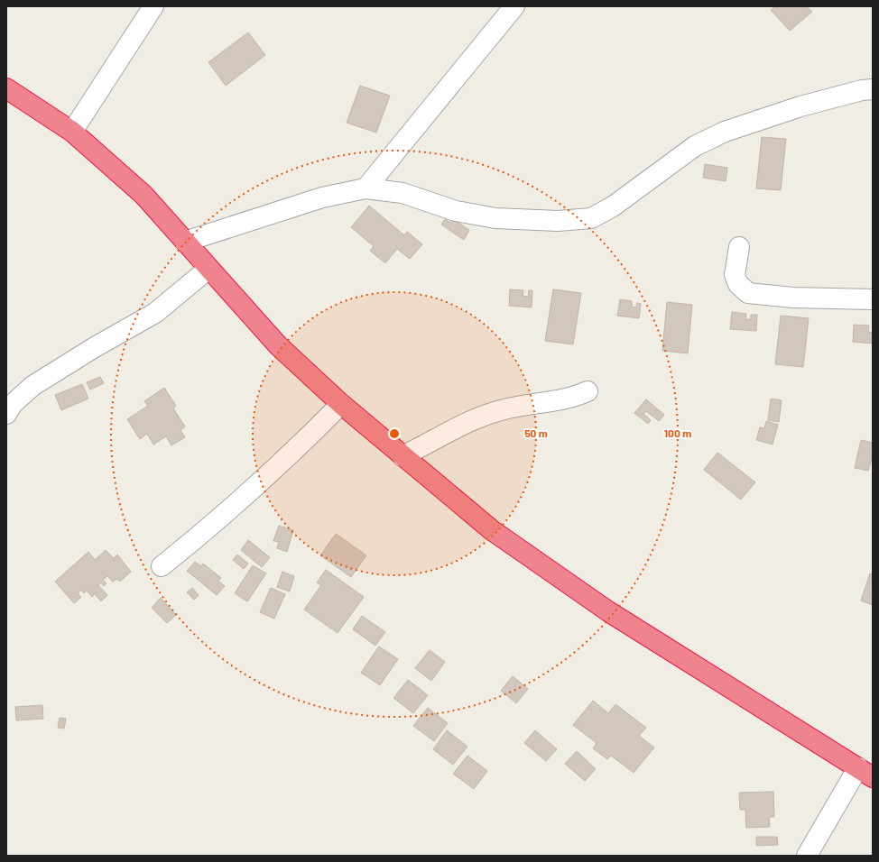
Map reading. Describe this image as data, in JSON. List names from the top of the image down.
{
  "rings": ["50 m", "100 m"]
}
